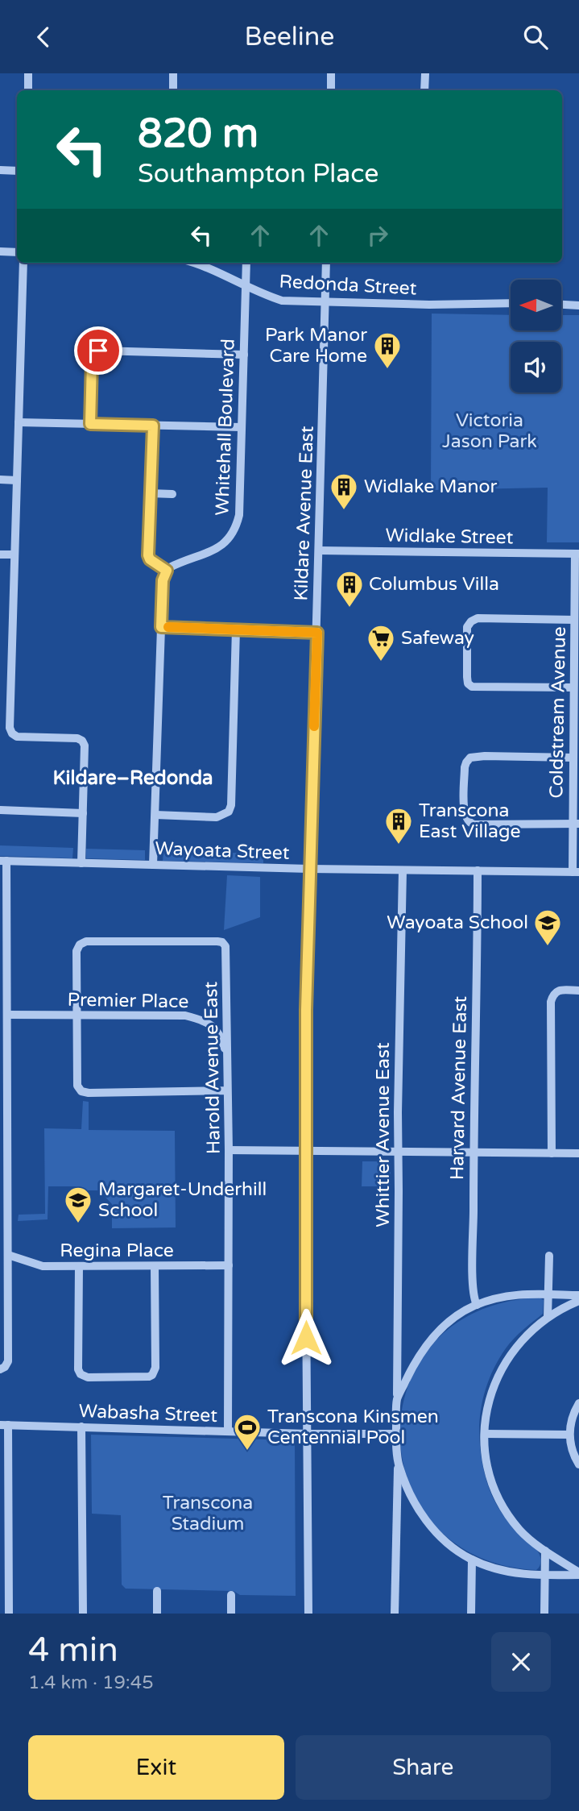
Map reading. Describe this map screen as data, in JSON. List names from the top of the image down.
{
  "streets": {
    "street": [
      "Redonda Street",
      "Whitehall Boulevard",
      "Kildare Avenue East",
      "Widlake Street",
      "Coldstream Avenue",
      "Wayoata Street",
      "Premier Place",
      "Harold Avenue East",
      "Harvard Avenue East",
      "Whittier Avenue East",
      "Regina Place",
      "Wabasha Street"
    ]
  },
  "crossings": [
    ["Redonda Street", "Whitehall Boulevard"],
    ["Redonda Street", "Kildare Avenue East"],
    ["Kildare Avenue East", "Widlake Street"],
    ["Kildare Avenue East", "Wayoata Street"],
    ["Kildare Avenue East", "Wabasha Street"],
    ["Widlake Street", "Coldstream Avenue"],
    ["Coldstream Avenue", "Wayoata Street"],
    ["Wayoata Street", "Harvard Avenue East"],
    ["Wayoata Street", "Whittier Avenue East"],
    ["Premier Place", "Harold Avenue East"],
    ["Harold Avenue East", "Regina Place"],
    ["Harold Avenue East", "Wabasha Street"],
    ["Whittier Avenue East", "Wabasha Street"]
  ],
  "districts": ["Kildare–Redonda"],
  "parks": ["Victoria Jason Park", "Transcona Stadium"],
  "places": {
    "building": [
      "Park Manor Care Home",
      "Widlake Manor",
      "Columbus Villa",
      "Transcona East Village"
    ],
    "supermarket": ["Safeway"],
    "school or university": ["Wayoata School", "Margaret-Underhill School"],
    "sports": ["Transcona Kinsmen Centennial Pool"]
  },
  "north": "left",
  "page": {
    "header": "Beeline",
    "turn": ["820 m", "Southampton Place"],
    "heading": ["4 min", "1.4 km · 19:45"],
    "buttons": ["Exit", "Share"]
  }
}
